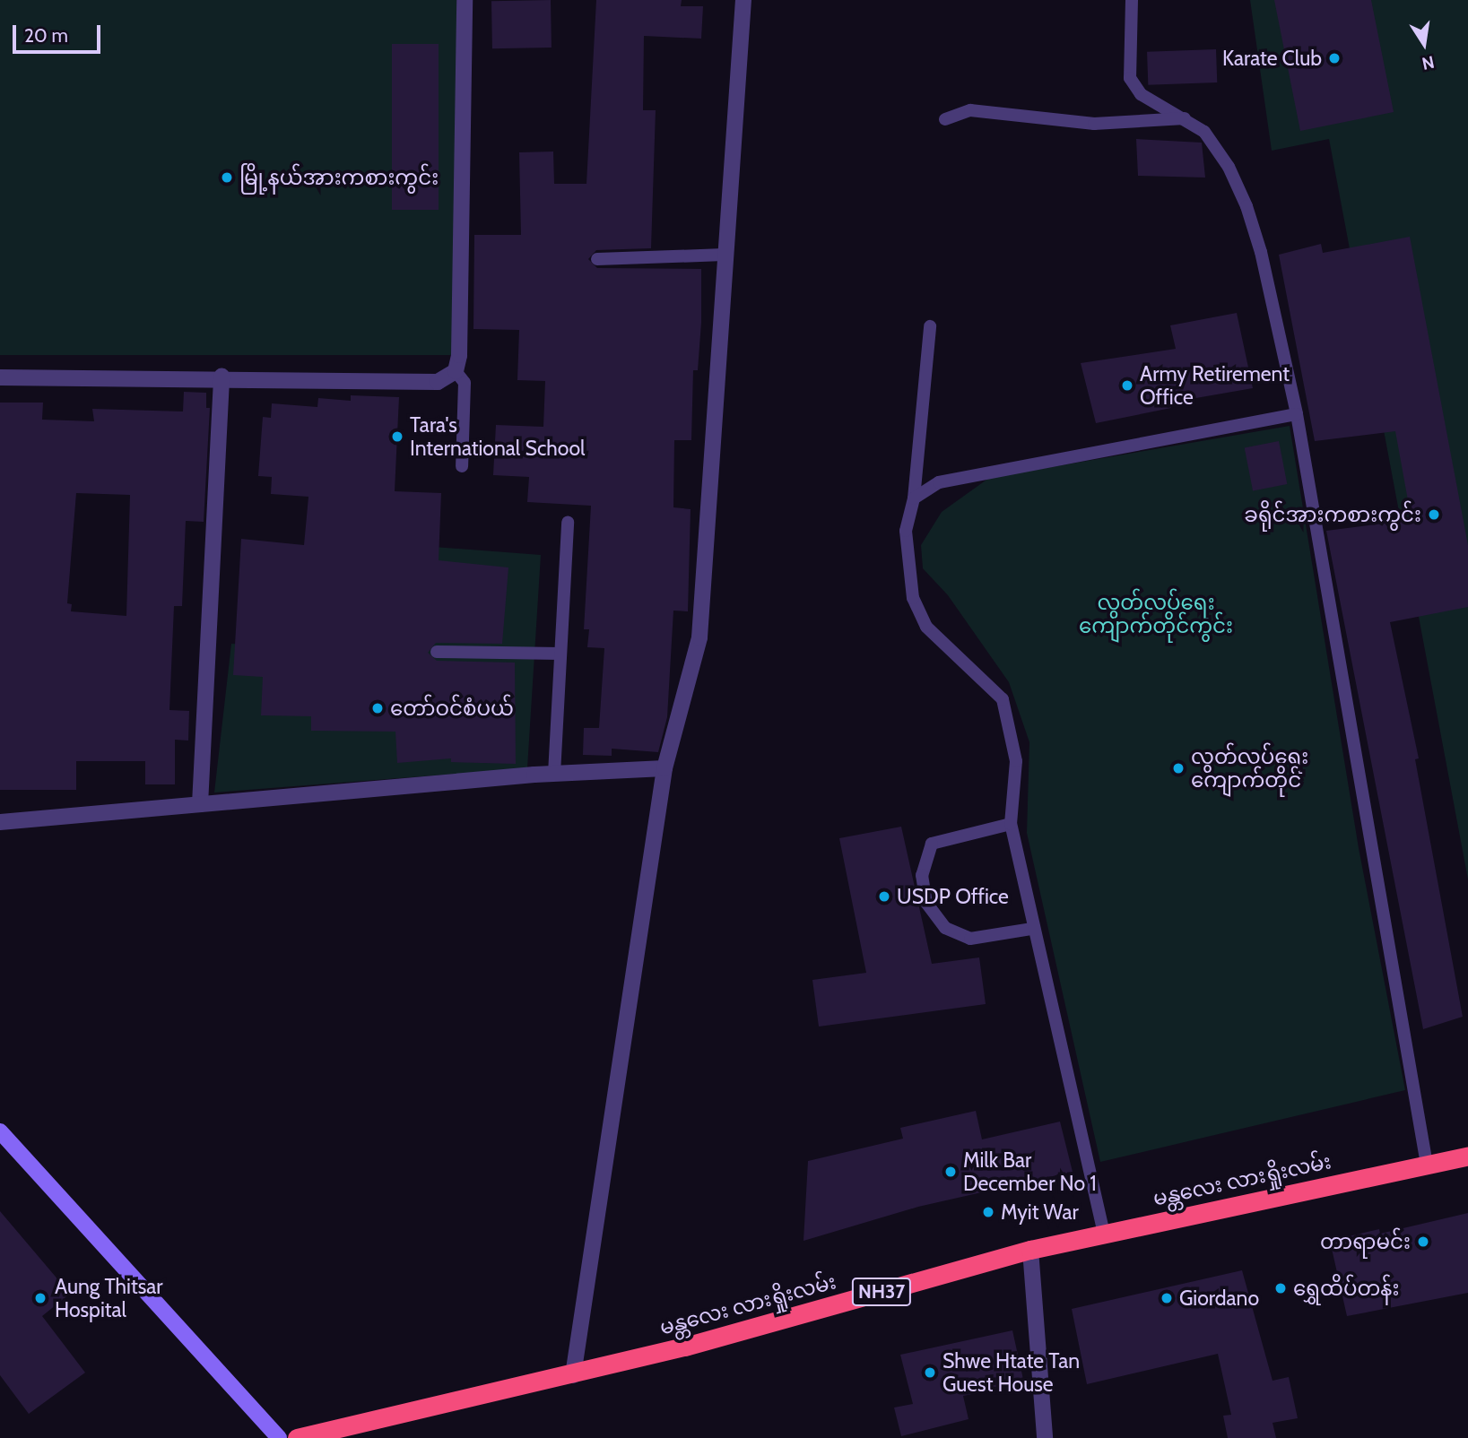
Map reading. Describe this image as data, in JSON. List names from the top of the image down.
{
  "streets": {
    "highway": ["မန္တလေး လားရှိုးလမ်း", "NH37"]
  },
  "parks": ["လွတ်လပ်ရေး ကျောက်တိုင်ကွင်း"],
  "places": [
    "Karate Club",
    "မြို့နယ်အားကစားကွင်း",
    "Army Retirement Office",
    "Tara's International School",
    "ခရိုင်အားကစားကွင်း",
    "တော်ဝင်စံပယ်",
    "လွတ်လပ်ရေး ကျောက်တိုင်",
    "USDP Office",
    "Milk Bar December No 1",
    "Myit War",
    "တာရာမင်း",
    "ရွှေထိပ်တန်း",
    "Aung Thitsar Hospital",
    "Giordano",
    "Shwe Htate Tan Guest House"
  ],
  "scale_bar": "20 m",
  "north": "bottom"
}
